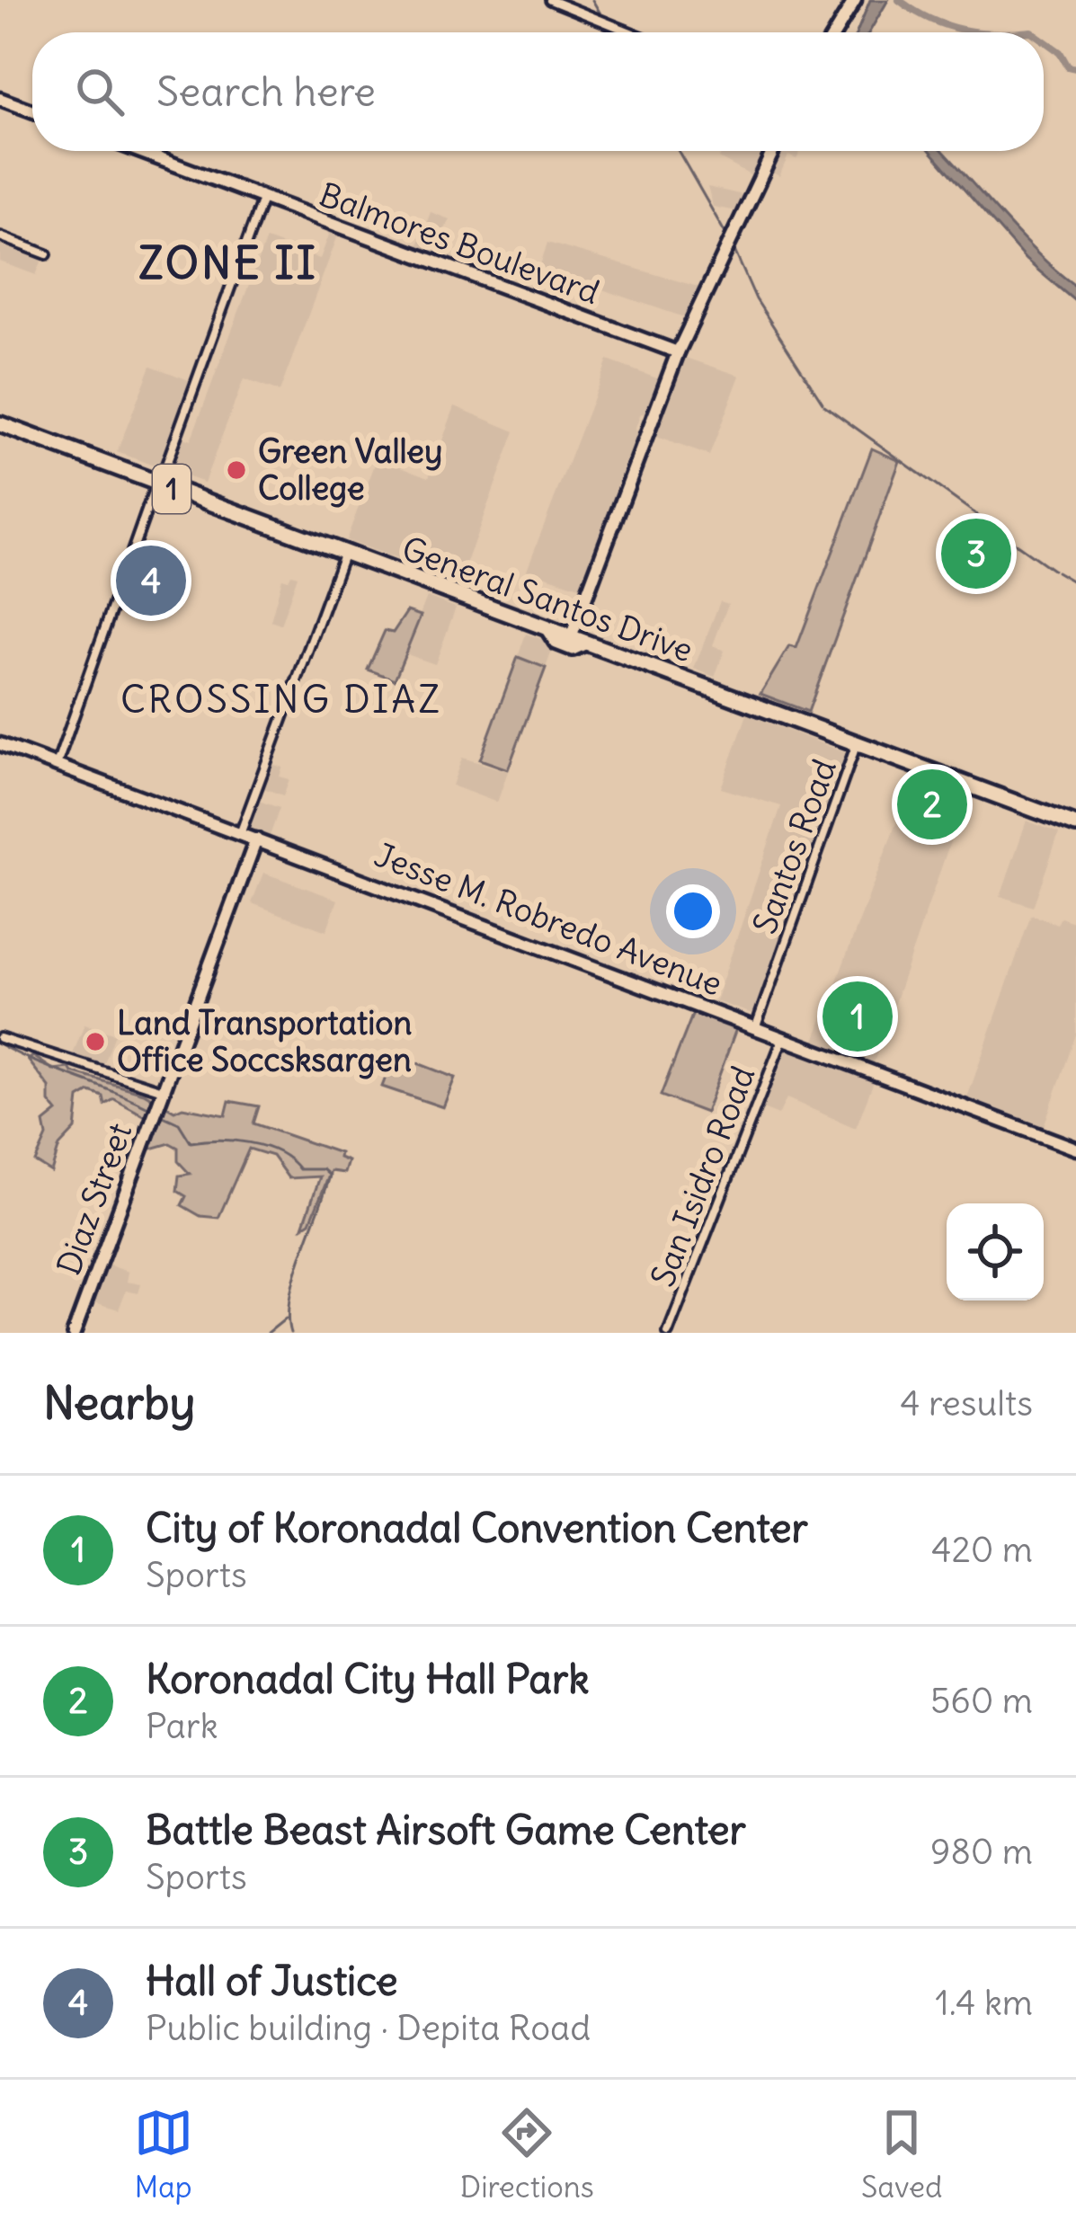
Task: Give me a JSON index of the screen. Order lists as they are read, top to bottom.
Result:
{
  "streets": {
    "highway": ["1", "General Santos Drive"],
    "main road": ["Balmores Boulevard", "Jesse M. Robredo Avenue", "Diaz Street"],
    "street": ["Santos Road", "San Isidro Road"]
  },
  "crossings": [
    ["General Santos Drive", "Santos Road"],
    ["Santos Road", "Jesse M. Robredo Avenue"],
    ["Jesse M. Robredo Avenue", "San Isidro Road"],
    ["Jesse M. Robredo Avenue", "Diaz Street"]
  ],
  "districts": ["ZONE II", "CROSSING DIAZ"],
  "places": ["Green Valley College", "Land Transportation Office Soccsksargen"],
  "page": {
    "search": "Search here",
    "pins": [
      "3",
      "4",
      "2",
      "1"
    ],
    "heading": ["Nearby", "4 results"],
    "list": [
      {
        "mark": "1",
        "name": "City of Koronadal Convention Center",
        "note": "Sports",
        "value": "420 m"
      },
      {
        "mark": "2",
        "name": "Koronadal City Hall Park",
        "note": "Park",
        "value": "560 m"
      },
      {
        "mark": "3",
        "name": "Battle Beast Airsoft Game Center",
        "note": "Sports",
        "value": "980 m"
      },
      {
        "mark": "4",
        "name": "Hall of Justice",
        "note": "Public building · Depita Road",
        "value": "1.4 km"
      }
    ],
    "nav": ["Map", "Directions", "Saved"]
  }
}
